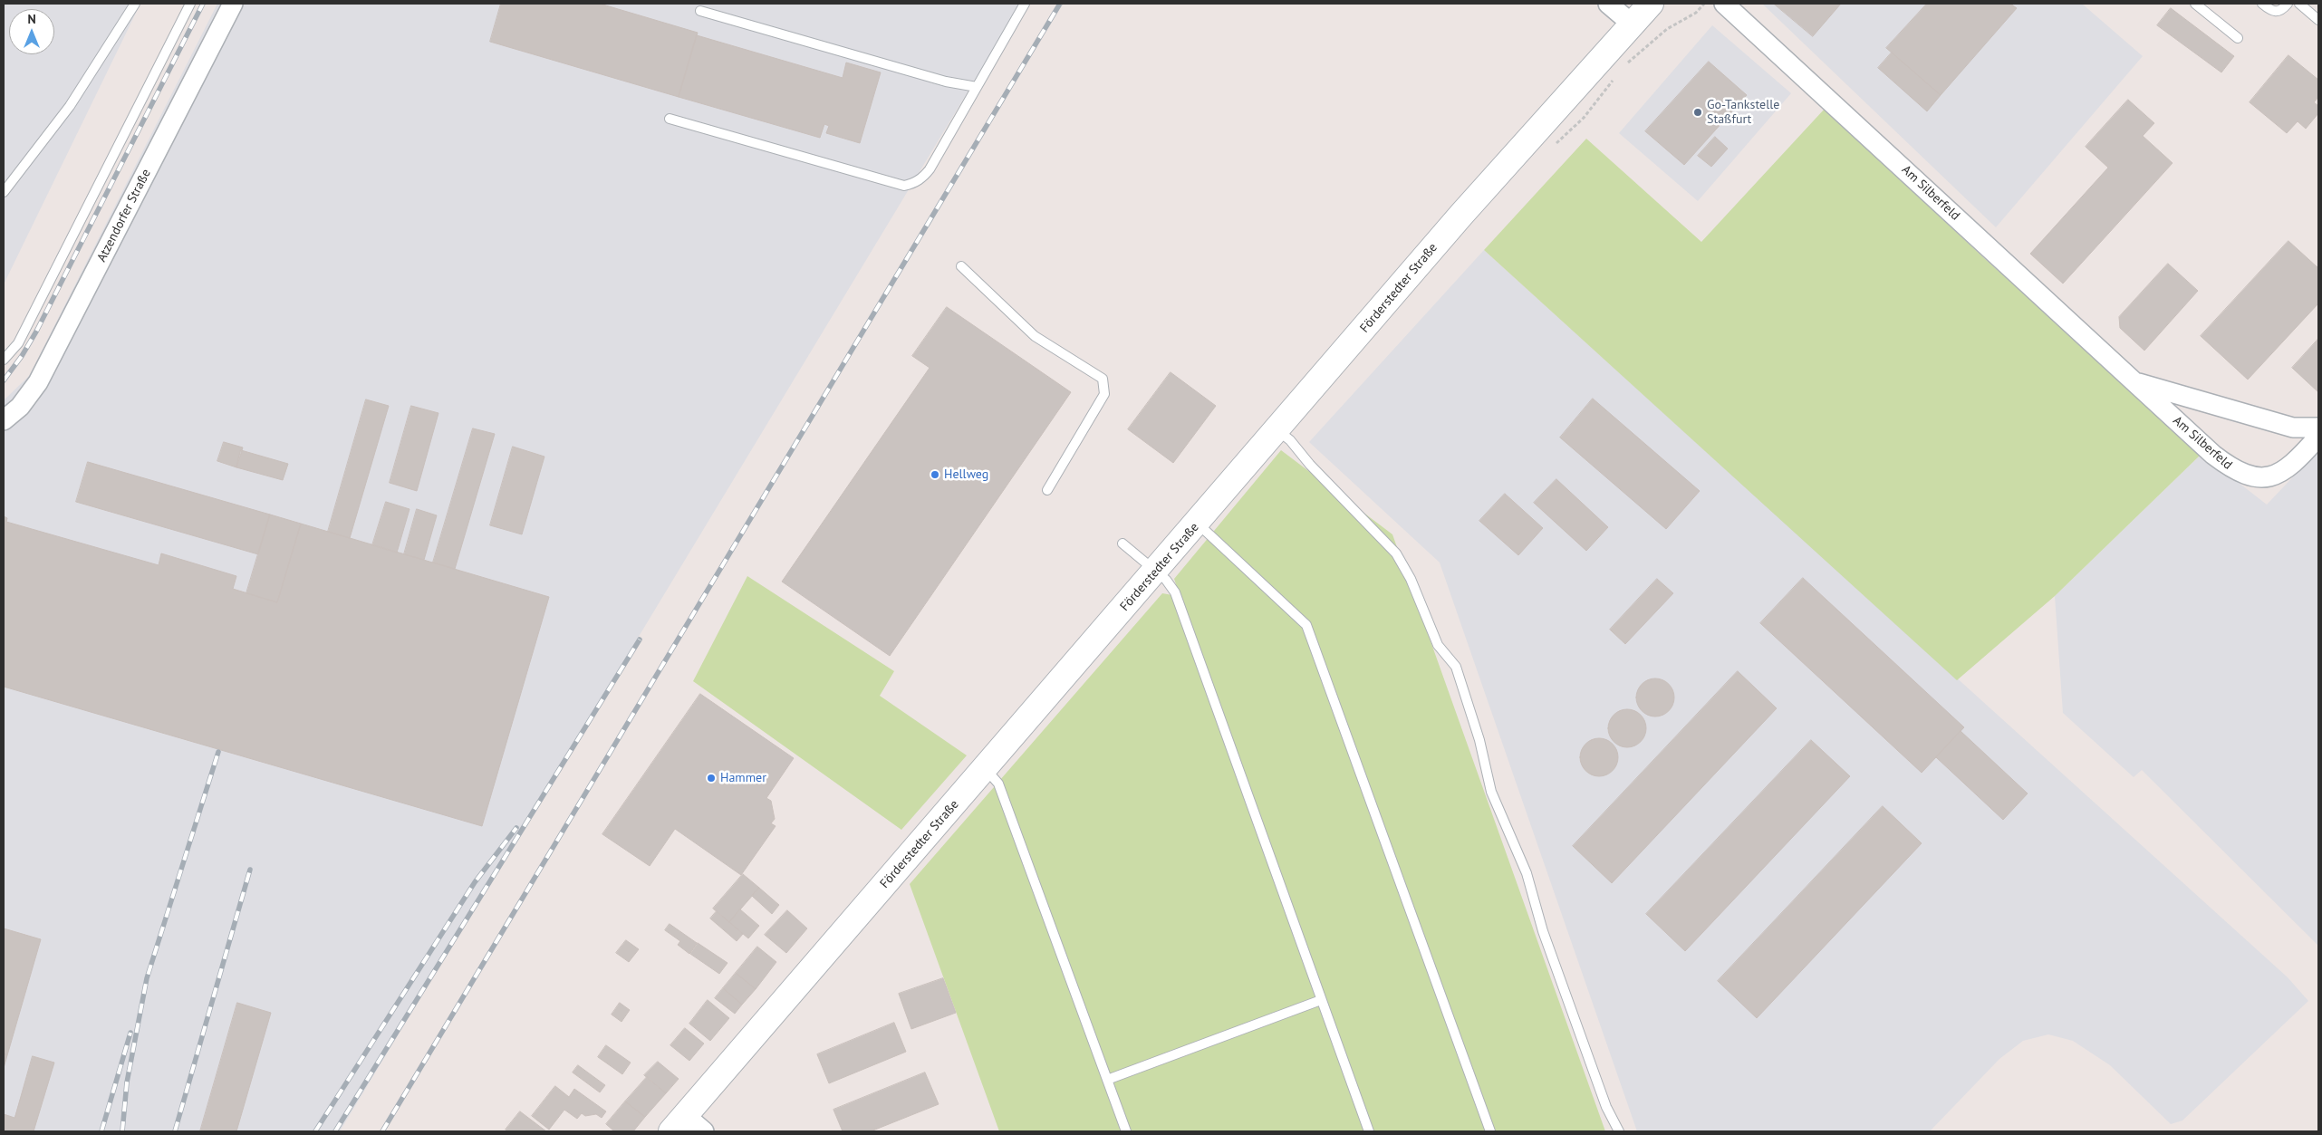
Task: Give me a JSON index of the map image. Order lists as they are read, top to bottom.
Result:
{
  "streets": {
    "main road": ["Förderstedter Straße"],
    "street": ["Am Silberfeld", "Atzendorfer Straße"]
  },
  "places": ["Go-Tankstelle Staßfurt", "Hellweg", "Hammer"],
  "north": "top"
}
